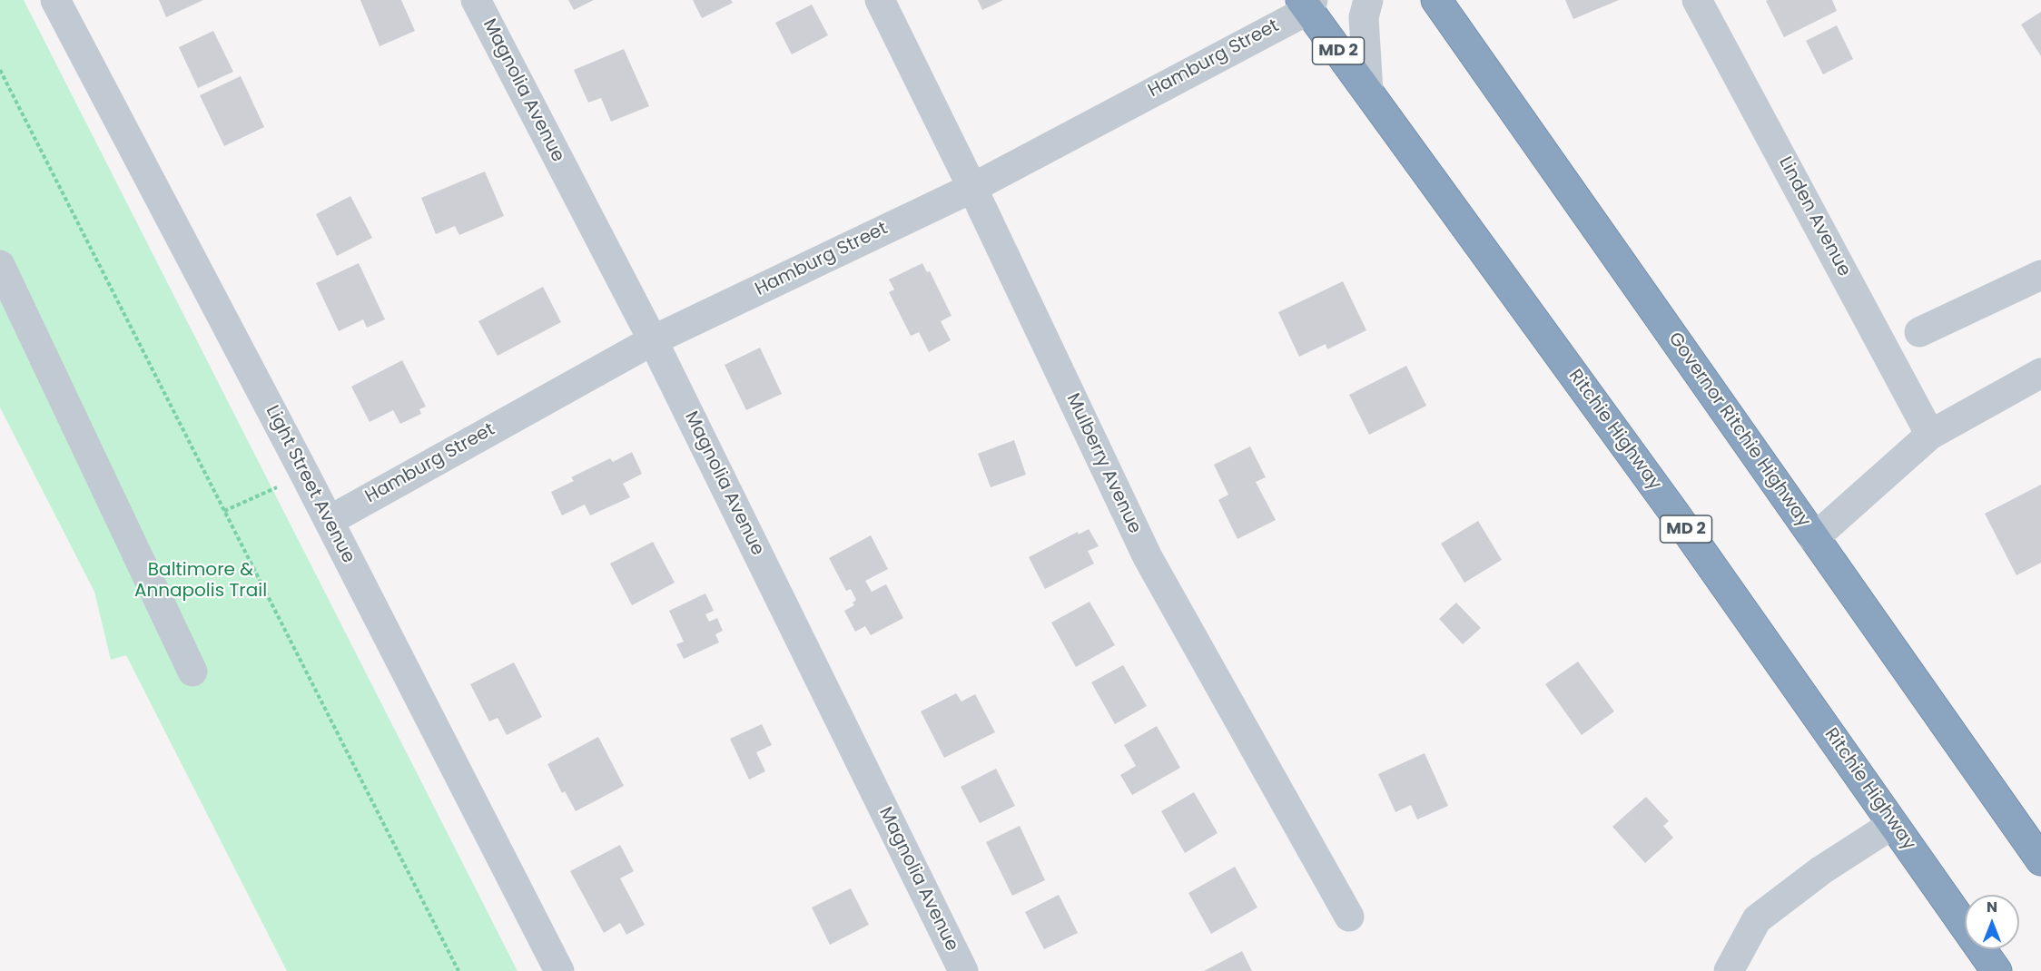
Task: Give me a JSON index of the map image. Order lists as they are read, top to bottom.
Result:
{
  "streets": {
    "highway": ["MD 2", "Ritchie Highway", "Governor Ritchie Highway"],
    "street": [
      "Hamburg Street",
      "Magnolia Avenue",
      "Linden Avenue",
      "Mulberry Avenue",
      "Light Street Avenue"
    ]
  },
  "crossings": [
    ["Hamburg Street", "Magnolia Avenue"],
    ["Hamburg Street", "Ritchie Highway"],
    ["Hamburg Street", "Mulberry Avenue"],
    ["Hamburg Street", "Light Street Avenue"]
  ],
  "parks": ["Baltimore & Annapolis Trail"],
  "north": "top"
}
